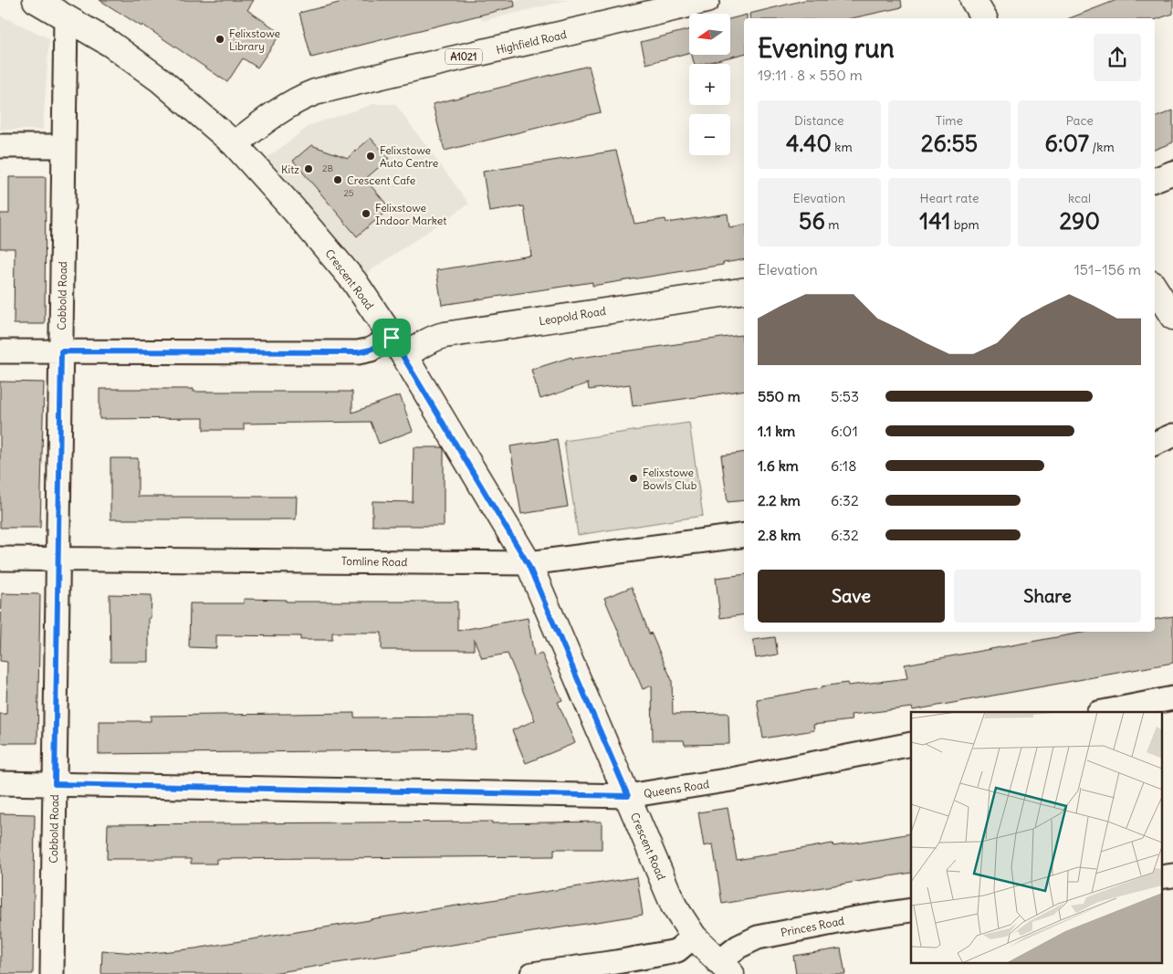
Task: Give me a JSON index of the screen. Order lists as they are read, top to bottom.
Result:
{
  "streets": {
    "main road": [
      "Highfield Road",
      "A1021",
      "Crescent Road",
      "Leopold Road"
    ],
    "street": [
      "Cobbold Road",
      "Tomline Road",
      "Queens Road",
      "Princes Road"
    ]
  },
  "crossings": [
    ["Highfield Road", "Crescent Road"],
    ["Crescent Road", "Cobbold Road"],
    ["Crescent Road", "Leopold Road"],
    ["Crescent Road", "Tomline Road"],
    ["Crescent Road", "Queens Road"],
    ["Crescent Road", "Princes Road"],
    ["Cobbold Road", "Leopold Road"],
    ["Cobbold Road", "Tomline Road"],
    ["Cobbold Road", "Queens Road"]
  ],
  "places": [
    "Felixstowe Library",
    "Felixstowe Auto Centre",
    "Kitz",
    "Crescent Cafe",
    "Felixstowe Indoor Market",
    "Felixstowe Bowls Club"
  ],
  "house_numbers": ["2B", "25"],
  "north": "left",
  "page": {
    "map_buttons": ["+", "−"],
    "heading": ["Evening run", "19:11 · 8 × 550 m"],
    "stats": [
      ["Distance", "4.40 km"],
      ["Time", "26:55"],
      ["Pace", "6:07 /km"],
      ["Elevation", "56 m"],
      ["Heart rate", "141 bpm"],
      ["kcal", "290"]
    ],
    "chart": ["Elevation", "151–156 m"],
    "list": [
      {
        "name": "550 m",
        "note": "5:53"
      },
      {
        "name": "1.1 km",
        "note": "6:01"
      },
      {
        "name": "1.6 km",
        "note": "6:18"
      },
      {
        "name": "2.2 km",
        "note": "6:32"
      },
      {
        "name": "2.8 km",
        "note": "6:32"
      }
    ],
    "buttons": ["Save", "Share"]
  }
}
